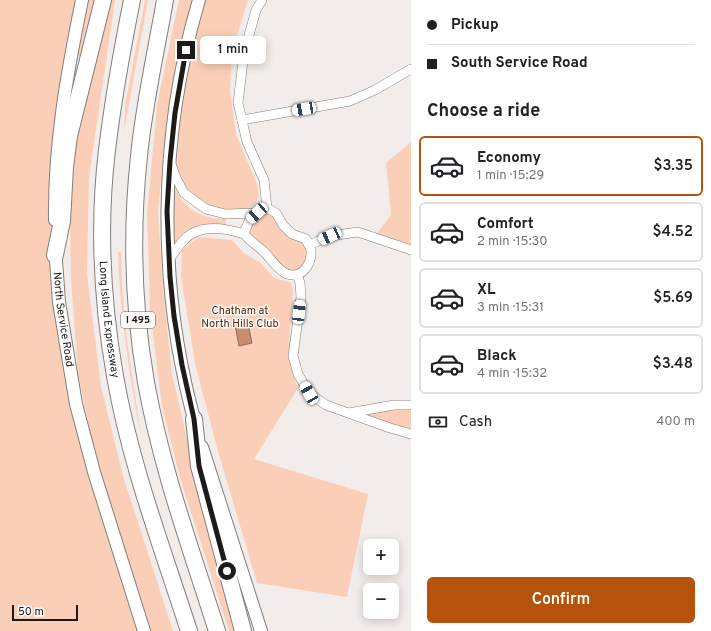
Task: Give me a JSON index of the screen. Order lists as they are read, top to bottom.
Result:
{
  "streets": {
    "highway": ["Long Island Expressway", "I 495"],
    "main road": ["North Service Road"]
  },
  "parks": ["Chatham at North Hills Club"],
  "scale_bar": "50 m",
  "page": {
    "banner": ["Pickup", "South Service Road"],
    "bubble": "1 min",
    "heading": "Choose a ride",
    "list": [
      {
        "name": "Economy",
        "note": "1 min · 15:29",
        "value": "$3.35"
      },
      {
        "name": "Comfort",
        "note": "2 min · 15:30",
        "value": "$4.52"
      },
      {
        "name": "XL",
        "note": "3 min · 15:31",
        "value": "$5.69"
      },
      {
        "name": "Black",
        "note": "4 min · 15:32",
        "value": "$3.48"
      }
    ],
    "pay": ["Cash", "400 m"],
    "map_buttons": ["+", "−"],
    "buttons": "Confirm",
    "scale": "50 m"
  }
}
